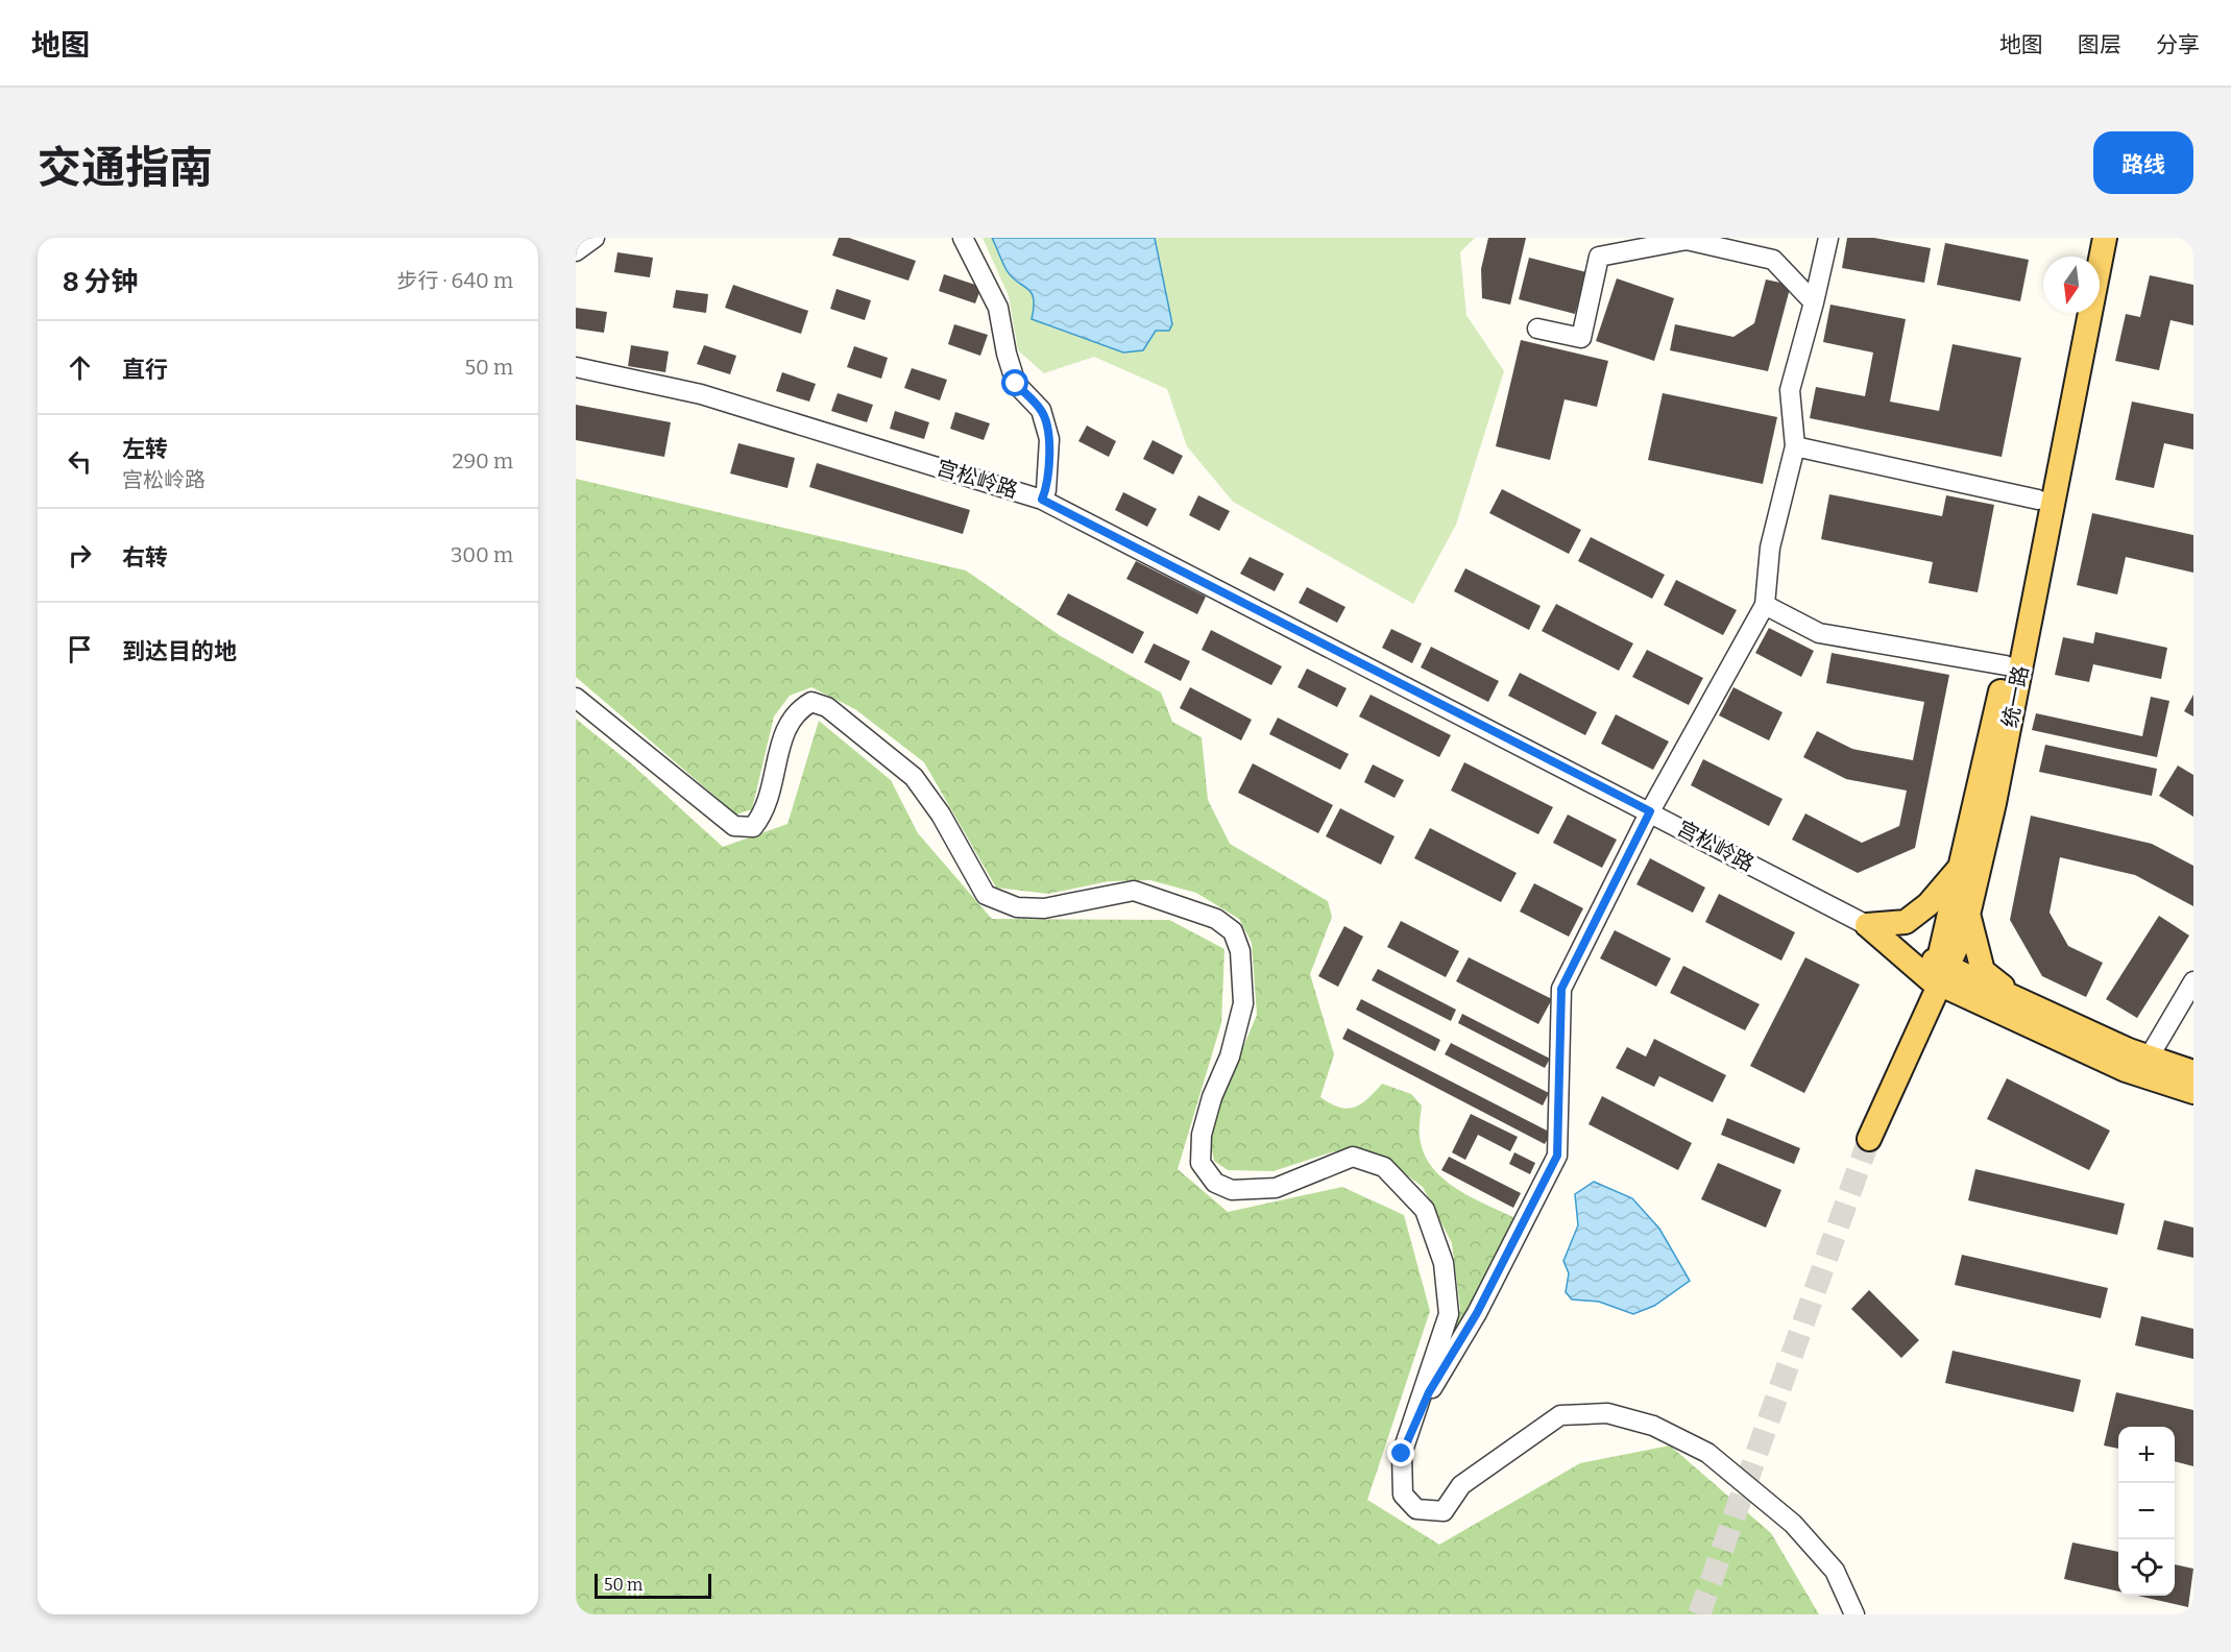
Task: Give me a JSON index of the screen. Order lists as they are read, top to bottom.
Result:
{
  "streets": {
    "main road": ["宫松岭路", "统一路"]
  },
  "crossings": [
    ["宫松岭路", "统一路"]
  ],
  "scale_bar": "50 m",
  "north": "bottom",
  "page": {
    "header": "地图",
    "nav": ["地图", "图层", "分享"],
    "title": "交通指南",
    "buttons": "路线",
    "heading": ["8 分钟", "步行 · 640 m"],
    "list": [
      ["直行", "50 m"],
      ["左转", "宫松岭路", "290 m"],
      ["右转", "300 m"],
      "到达目的地"
    ],
    "map_buttons": ["+", "−"],
    "scale": "50 m"
  }
}
